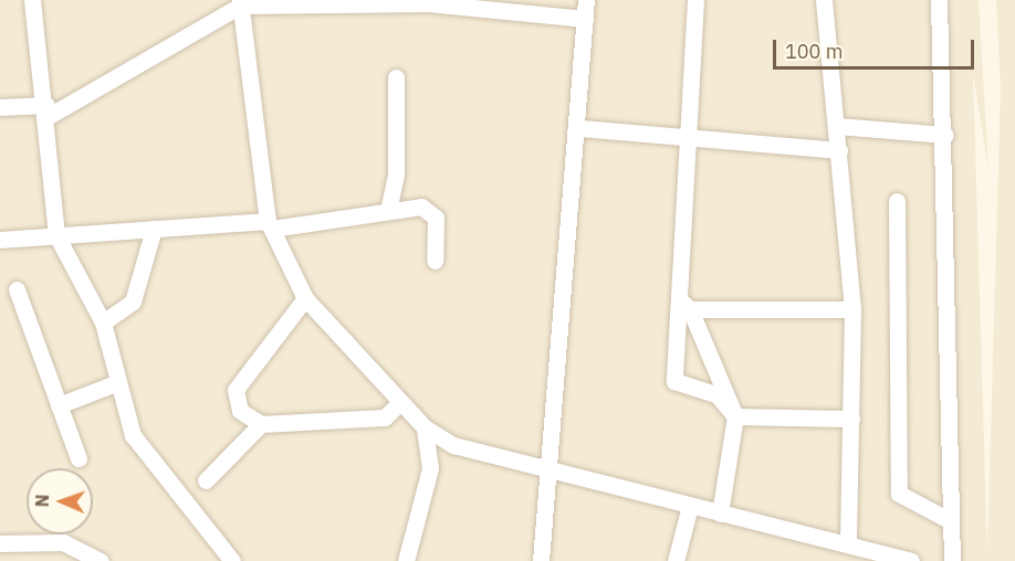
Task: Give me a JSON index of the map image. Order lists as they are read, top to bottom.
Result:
{
  "scale_bar": "100 m",
  "north": "left"
}
